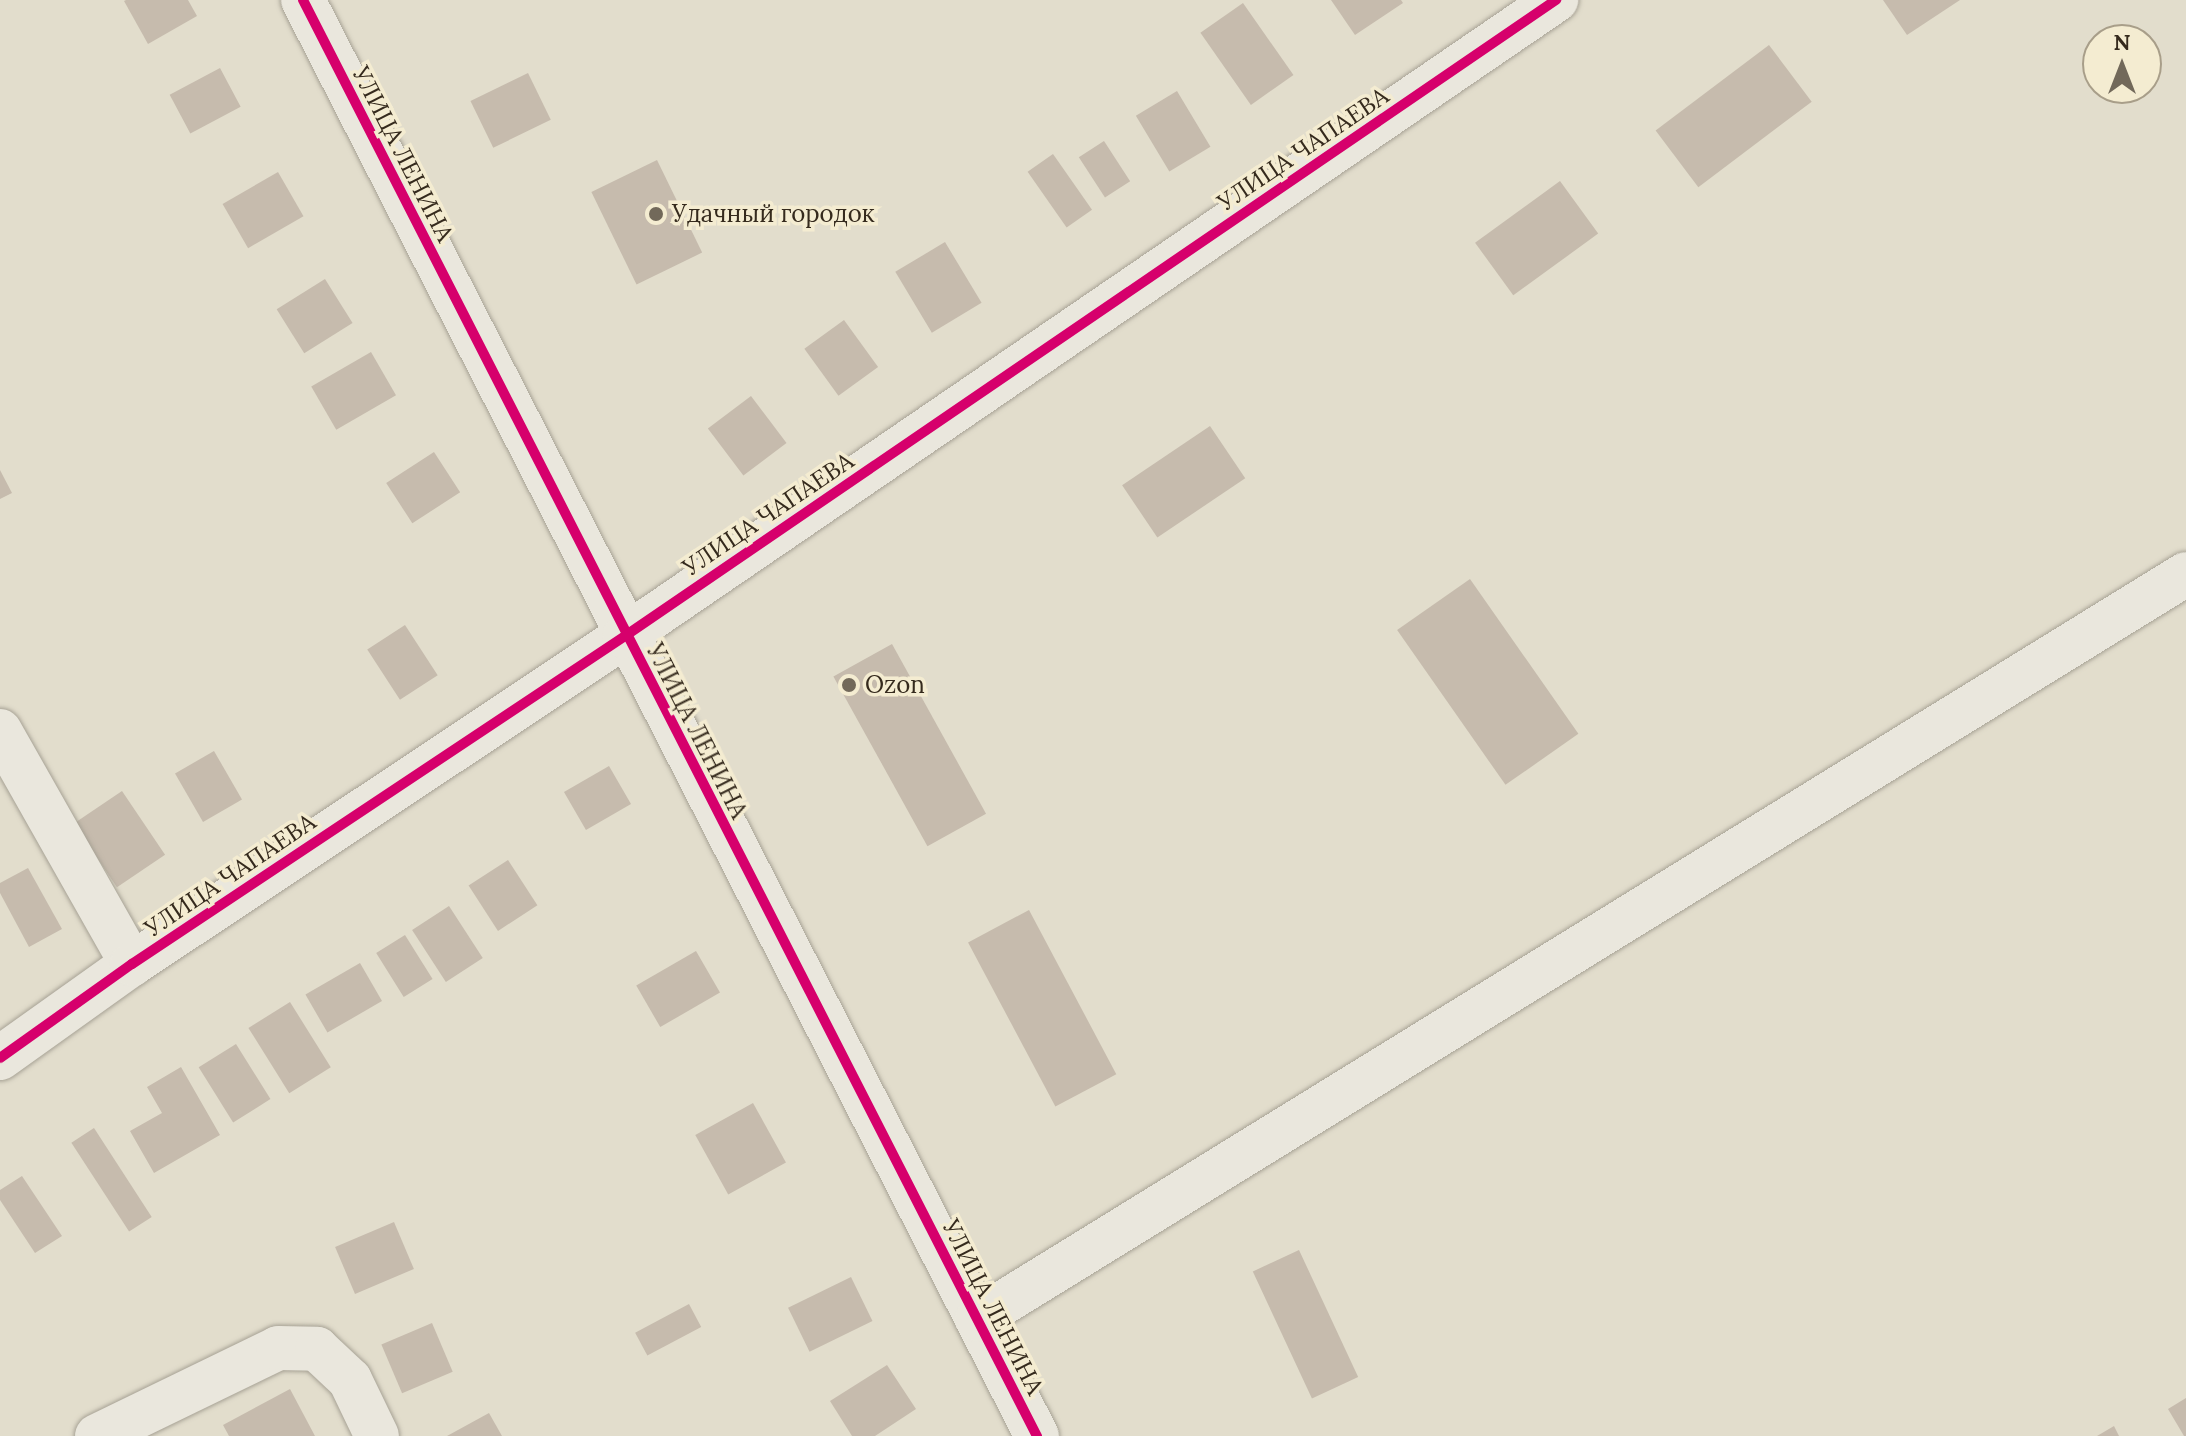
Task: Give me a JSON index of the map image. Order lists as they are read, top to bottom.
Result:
{
  "streets": {
    "street": ["УЛИЦА ЧАПАЕВА", "УЛИЦА ЛЕНИНА"]
  },
  "crossings": [
    ["УЛИЦА ЧАПАЕВА", "УЛИЦА ЛЕНИНА"]
  ],
  "places": ["Удачный городок", "Ozon"],
  "north": "top"
}
